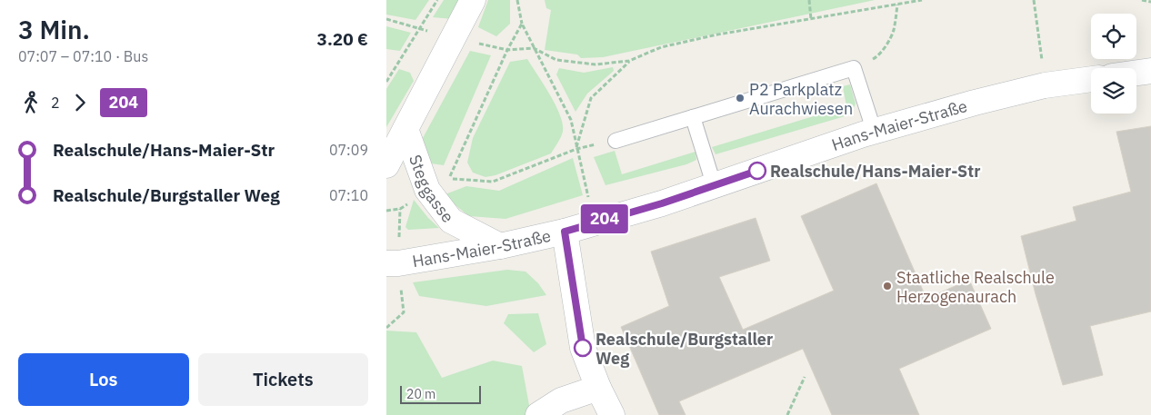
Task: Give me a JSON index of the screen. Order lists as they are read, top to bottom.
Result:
{
  "streets": {
    "street": ["Hans-Maier-Straße", "Steggasse"]
  },
  "crossings": [
    ["Hans-Maier-Straße", "Steggasse"]
  ],
  "places": [
    "P2 Parkplatz Aurachwiesen",
    "Realschule/Hans-Maier-Str",
    "Staatliche Realschule Herzogenaurach",
    "Realschule/Burgstaller Weg"
  ],
  "lines": ["bus line 204"],
  "scale_bar": "20 m",
  "page": {
    "heading": ["3 Min.", "07:07 – 07:10 · Bus", "3.20 €"],
    "on_map": "204",
    "legs": ["2", "204"],
    "list": [
      {
        "name": "Realschule/Hans-Maier-Str",
        "value": "07:09"
      },
      {
        "name": "Realschule/Burgstaller Weg",
        "value": "07:10"
      }
    ],
    "buttons": ["Los", "Tickets"],
    "scale": "20 m"
  }
}
